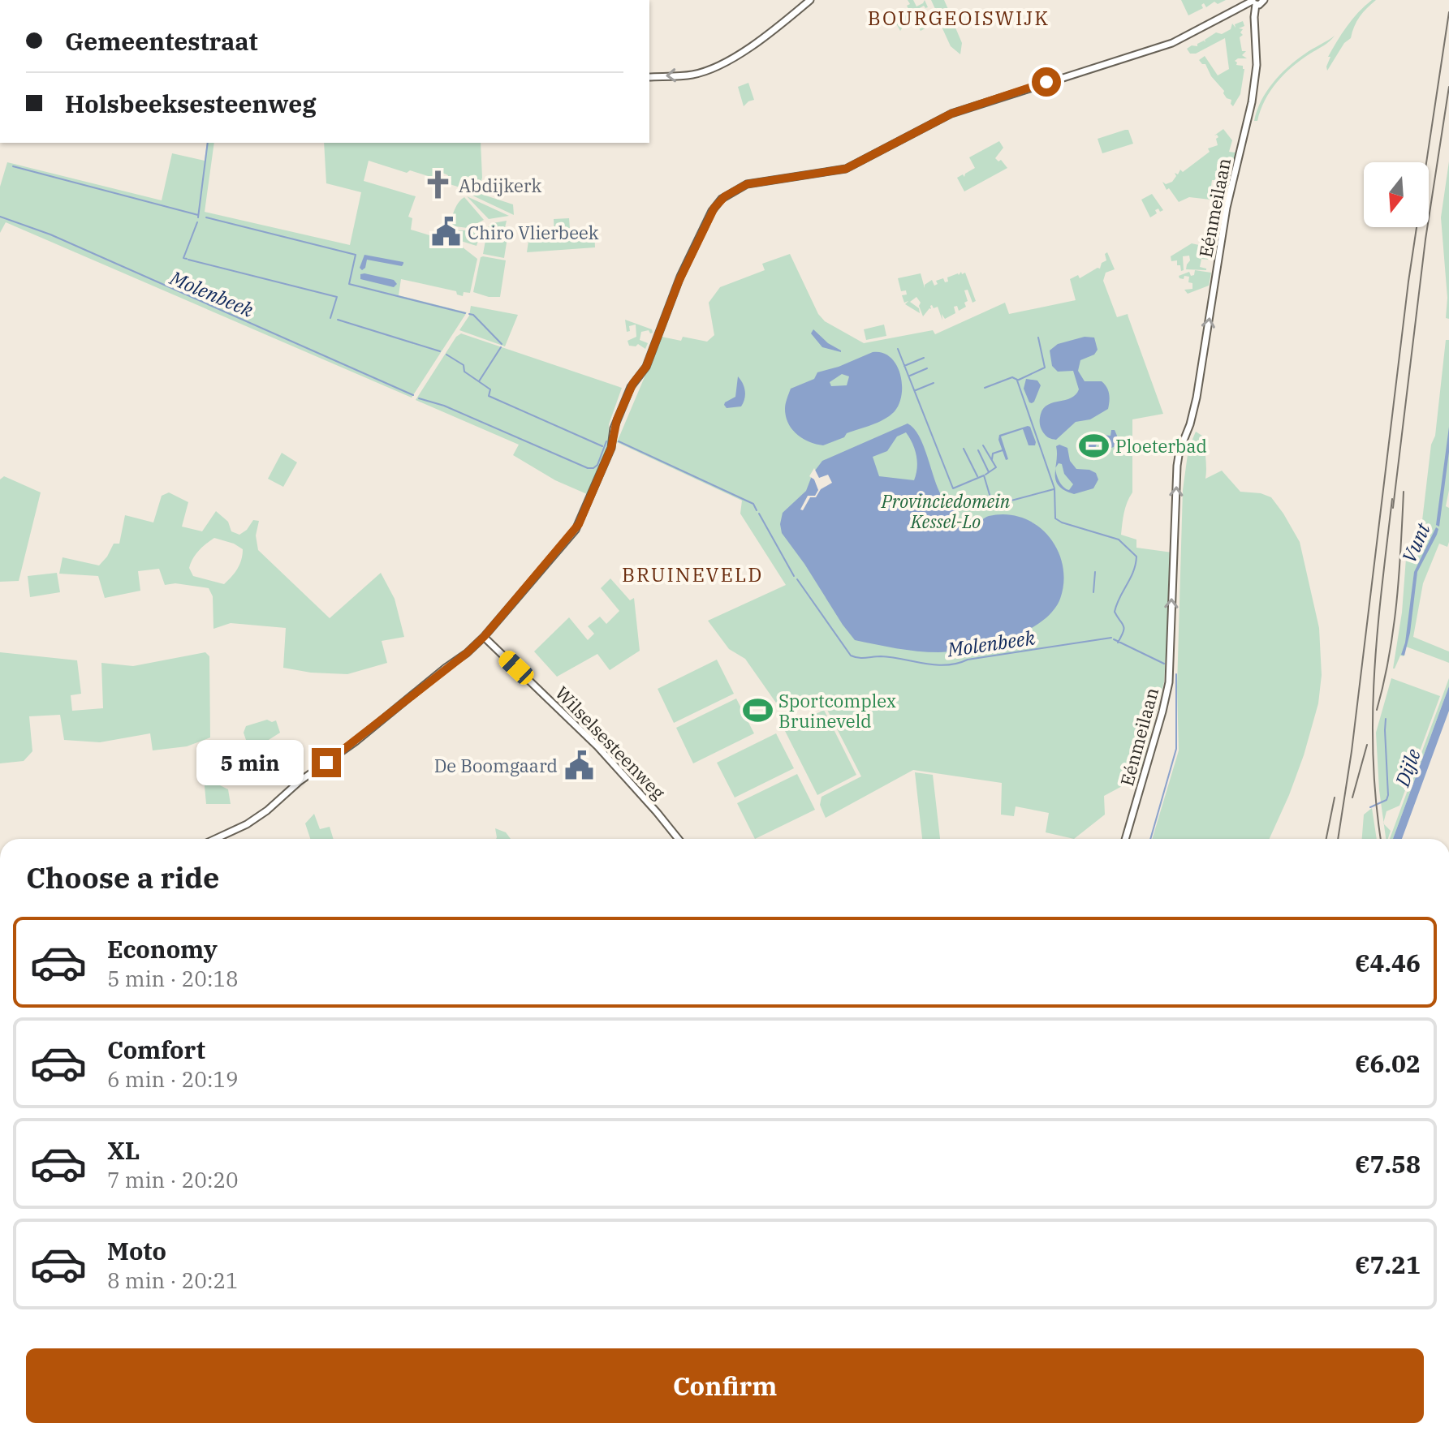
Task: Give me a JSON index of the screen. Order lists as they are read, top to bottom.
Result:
{
  "streets": {
    "street": ["Eénmeilaan", "Wilselsesteenweg"]
  },
  "one_way": ["Eénmeilaan"],
  "districts": ["BOURGEOISWIJK", "BRUINEVELD"],
  "water": ["Molenbeek", "Vunt", "Dijle"],
  "parks": ["Provinciedomein Kessel-Lo"],
  "places": {
    "church": ["Abdijkerk"],
    "public building": ["Chiro Vlierbeek", "De Boomgaard"],
    "sports": ["Ploeterbad", "Sportcomplex Bruineveld"]
  },
  "north": "bottom",
  "page": {
    "banner": ["Gemeentestraat", "Holsbeeksesteenweg"],
    "bubble": "5 min",
    "heading": "Choose a ride",
    "list": [
      {
        "name": "Economy",
        "note": "5 min · 20:18",
        "value": "€4.46"
      },
      {
        "name": "Comfort",
        "note": "6 min · 20:19",
        "value": "€6.02"
      },
      {
        "name": "XL",
        "note": "7 min · 20:20",
        "value": "€7.58"
      },
      {
        "name": "Moto",
        "note": "8 min · 20:21",
        "value": "€7.21"
      }
    ],
    "buttons": "Confirm"
  }
}
